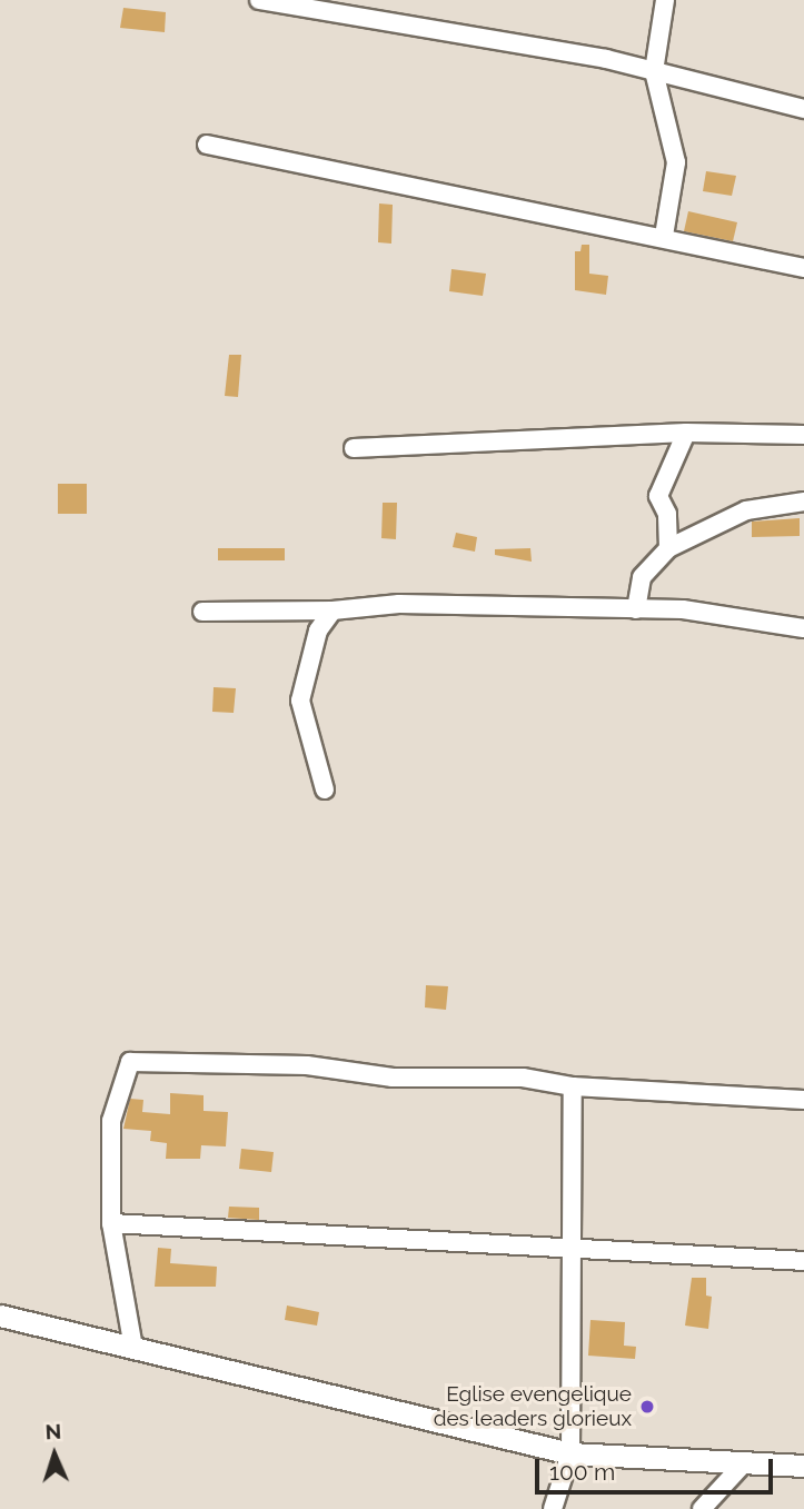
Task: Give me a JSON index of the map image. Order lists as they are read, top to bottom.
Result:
{
  "places": ["Eglise evengelique des leaders glorieux"],
  "scale_bar": "100 m",
  "north": "top"
}
